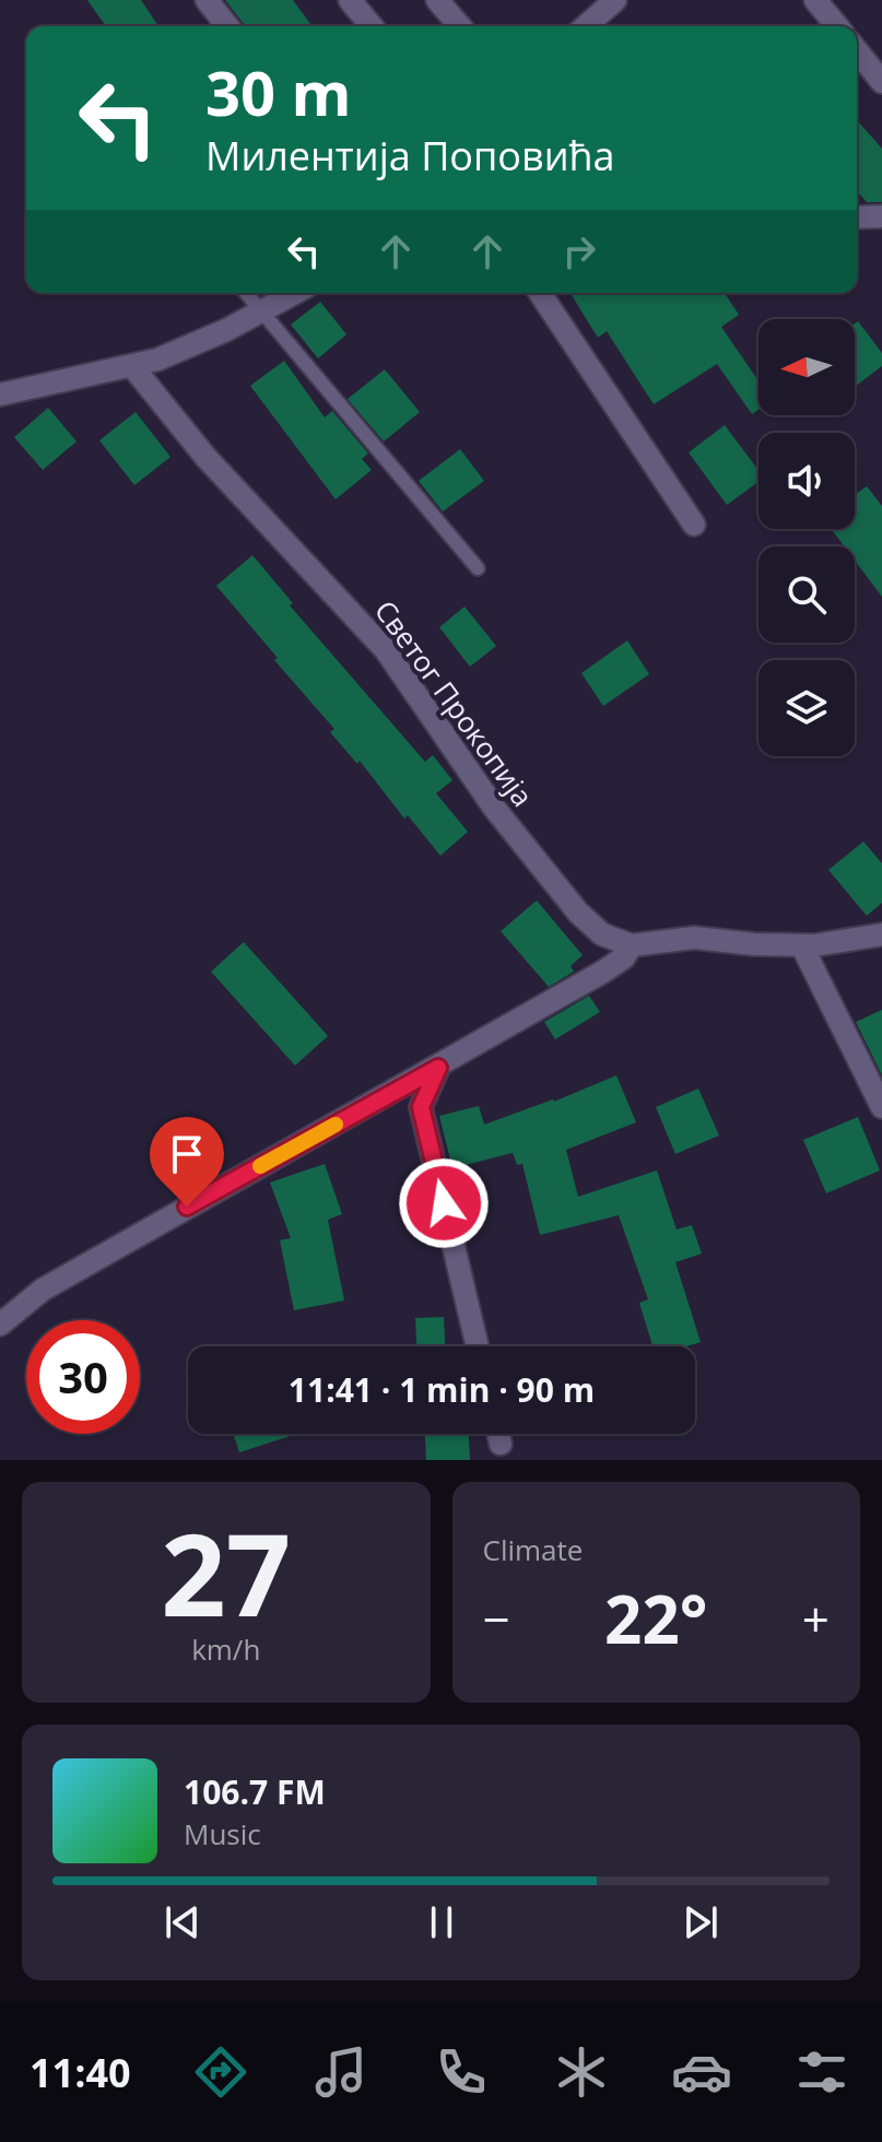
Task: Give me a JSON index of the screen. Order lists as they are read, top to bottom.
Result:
{
  "streets": {
    "street": ["Светог Прокопија"]
  },
  "north": "left",
  "page": {
    "turn": ["30 m", "Милентија Поповића"],
    "limit": "30",
    "trip": "11:41 · 1 min · 90 m",
    "tile": [
      ["27", "km/h"],
      "Climate"
    ],
    "heat": ["−", "22°", "+"],
    "song": ["106.7 FM", "Music"],
    "tabs": "11:40"
  }
}
